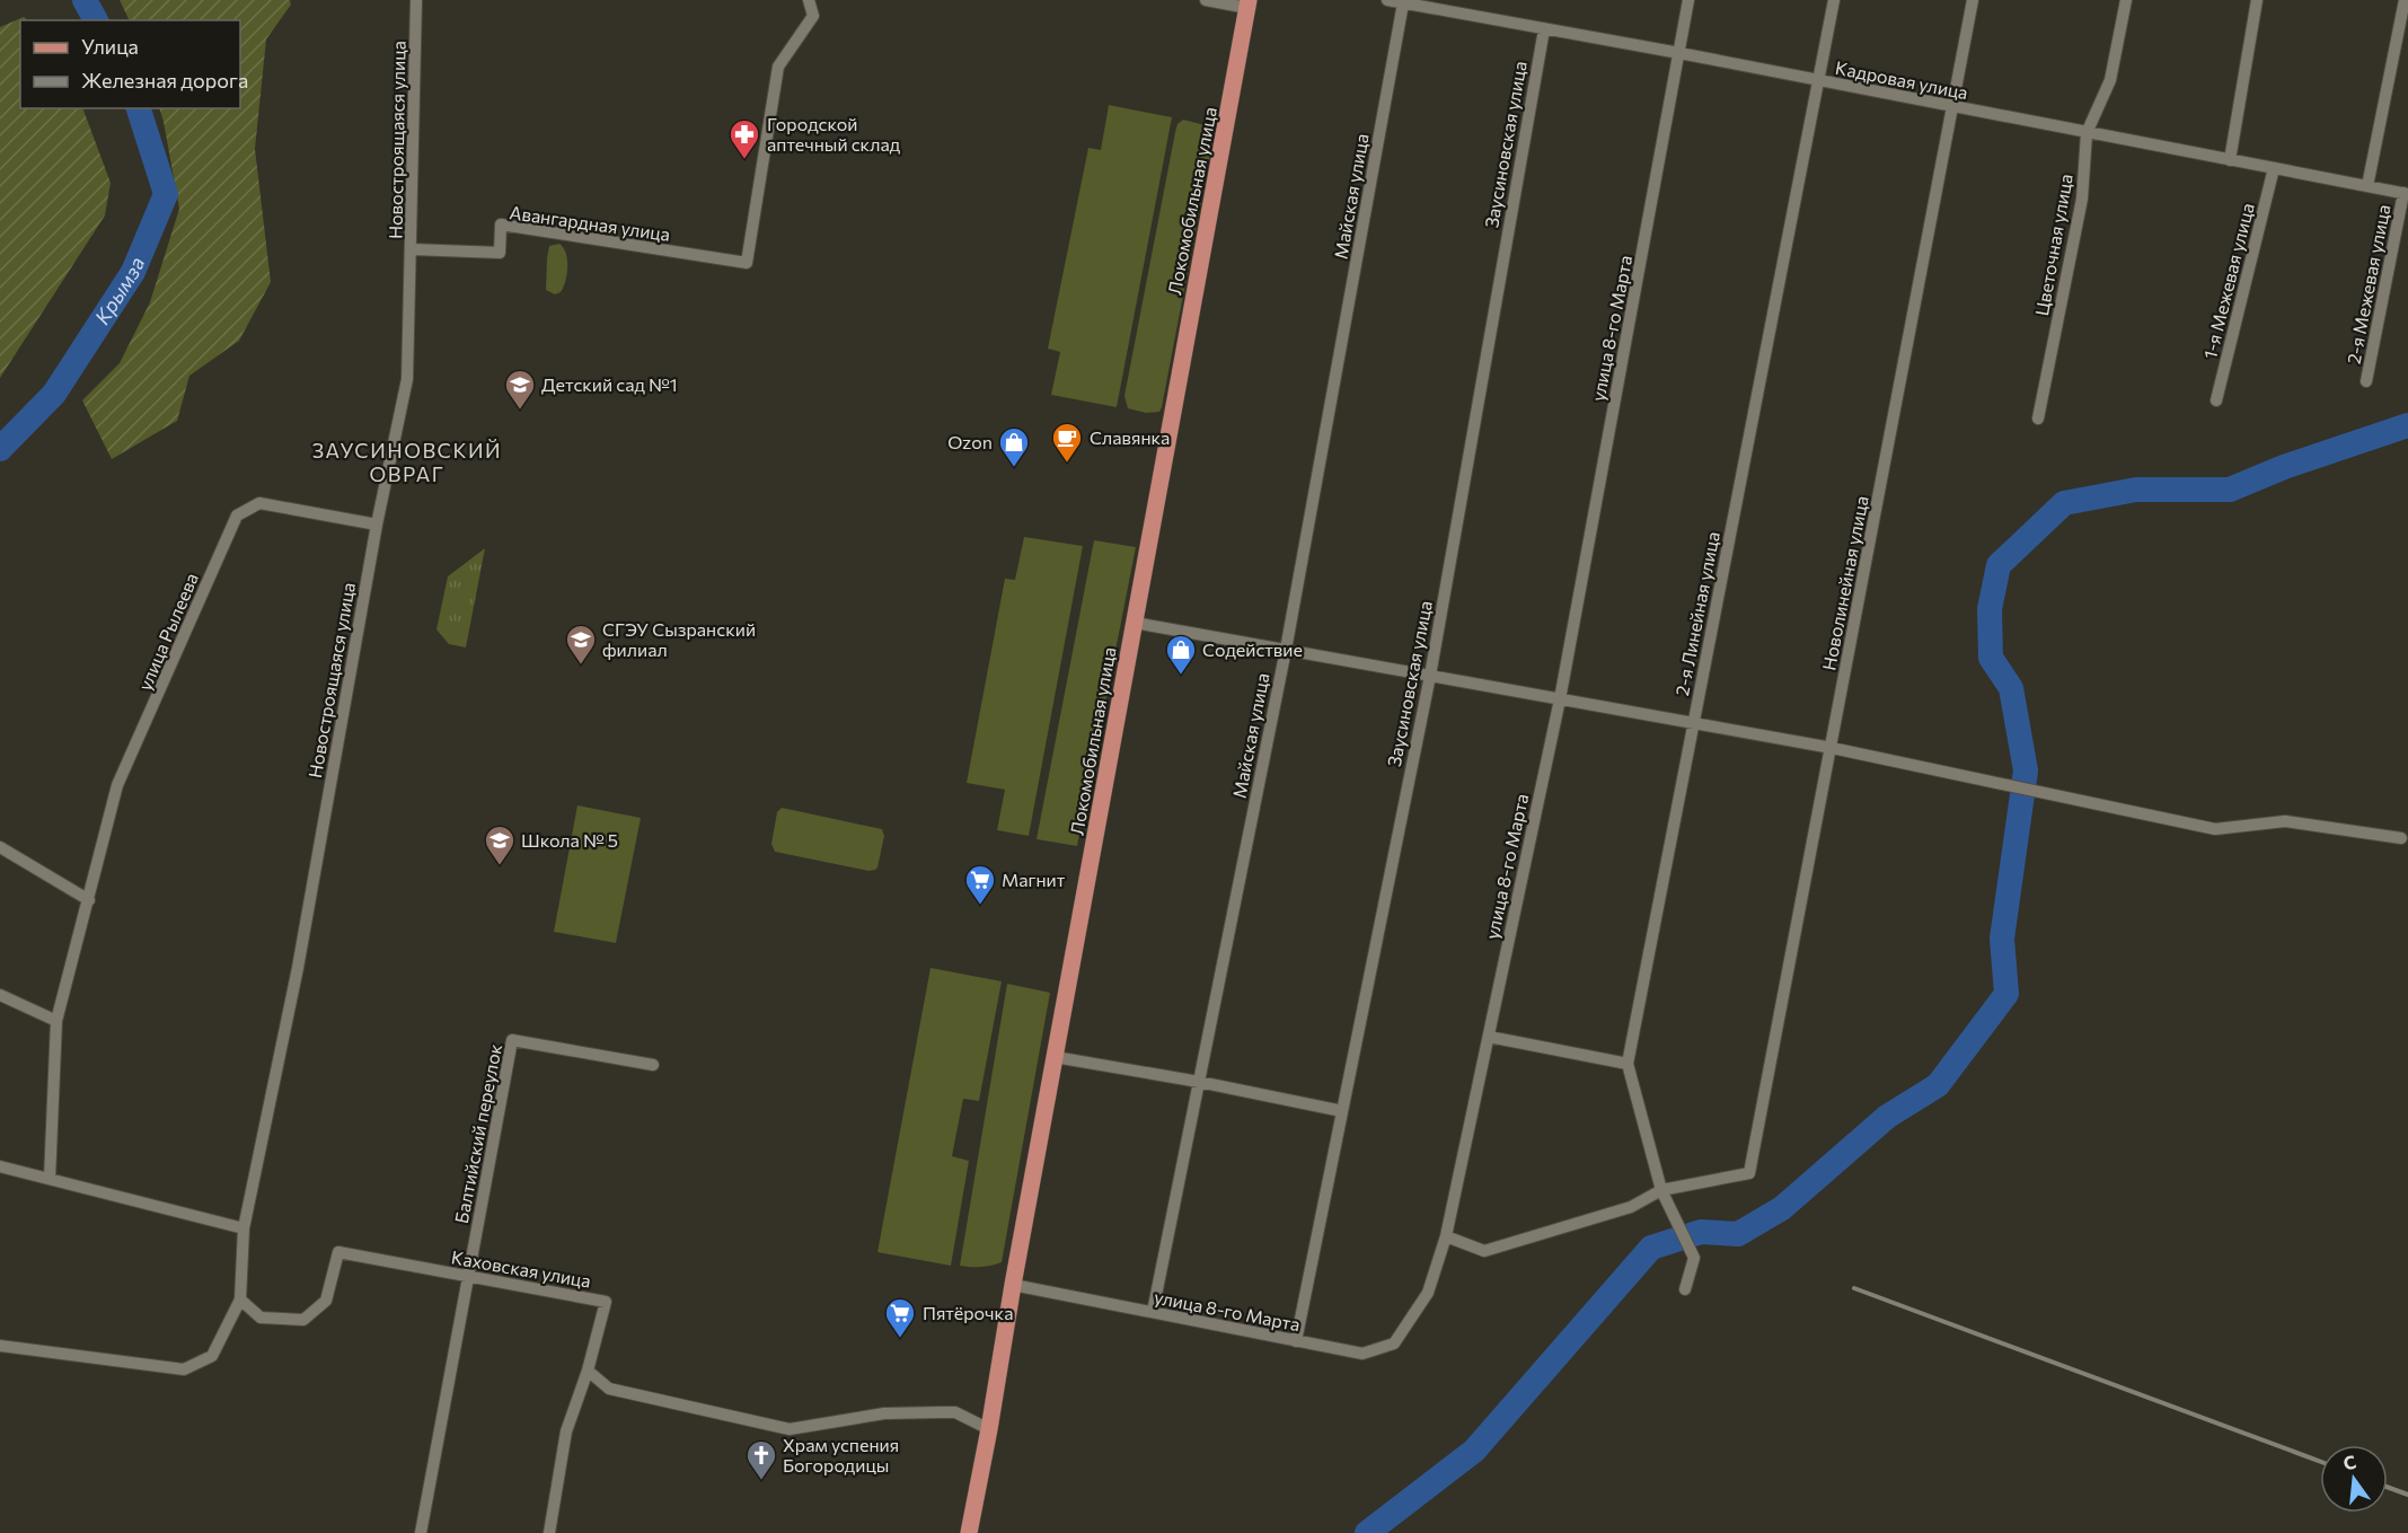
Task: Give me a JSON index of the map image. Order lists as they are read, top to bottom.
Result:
{
  "streets": {
    "main road": ["Локомобильная улица"],
    "street": [
      "Кадровая улица",
      "Новостроящаяся улица",
      "Заусиновская улица",
      "Майская улица",
      "Авангардная улица",
      "Цветочная улица",
      "1-я Межевая улица",
      "2-я Межевая улица",
      "улица 8-го Марта",
      "Новолинейная улица",
      "2-я Линейная улица",
      "улица Рылеева",
      "Балтийский переулок",
      "Каховская улица"
    ]
  },
  "crossings": [
    ["Кадровая улица", "Заусиновская улица"],
    ["Кадровая улица", "Майская улица"],
    ["Кадровая улица", "Цветочная улица"],
    ["Кадровая улица", "1-я Межевая улица"],
    ["Кадровая улица", "2-я Межевая улица"],
    ["Кадровая улица", "улица 8-го Марта"],
    ["Кадровая улица", "Новолинейная улица"],
    ["Кадровая улица", "2-я Линейная улица"],
    ["Новостроящаяся улица", "Авангардная улица"],
    ["Новостроящаяся улица", "улица Рылеева"],
    ["Новостроящаяся улица", "Каховская улица"],
    ["Заусиновская улица", "улица 8-го Марта"],
    ["Майская улица", "улица 8-го Марта"],
    ["Локомобильная улица", "улица 8-го Марта"],
    ["Новолинейная улица", "2-я Линейная улица"],
    ["Балтийский переулок", "Каховская улица"]
  ],
  "districts": ["ЗАУСИНОВСКИЙ ОВРАГ"],
  "water": ["Крымза"],
  "places": {
    "pharmacy": ["Городской аптечный склад"],
    "school or university": ["Детский сад №1", "СГЭУ Сызранский филиал", "Школа № 5"],
    "cafe": ["Славянка"],
    "shop": ["Ozon", "Содействие"],
    "supermarket": ["Магнит", "Пятёрочка"],
    "church": ["Храм успения Богородицы"]
  },
  "legend": ["Улица", "Железная дорога"],
  "north": "top"
}
